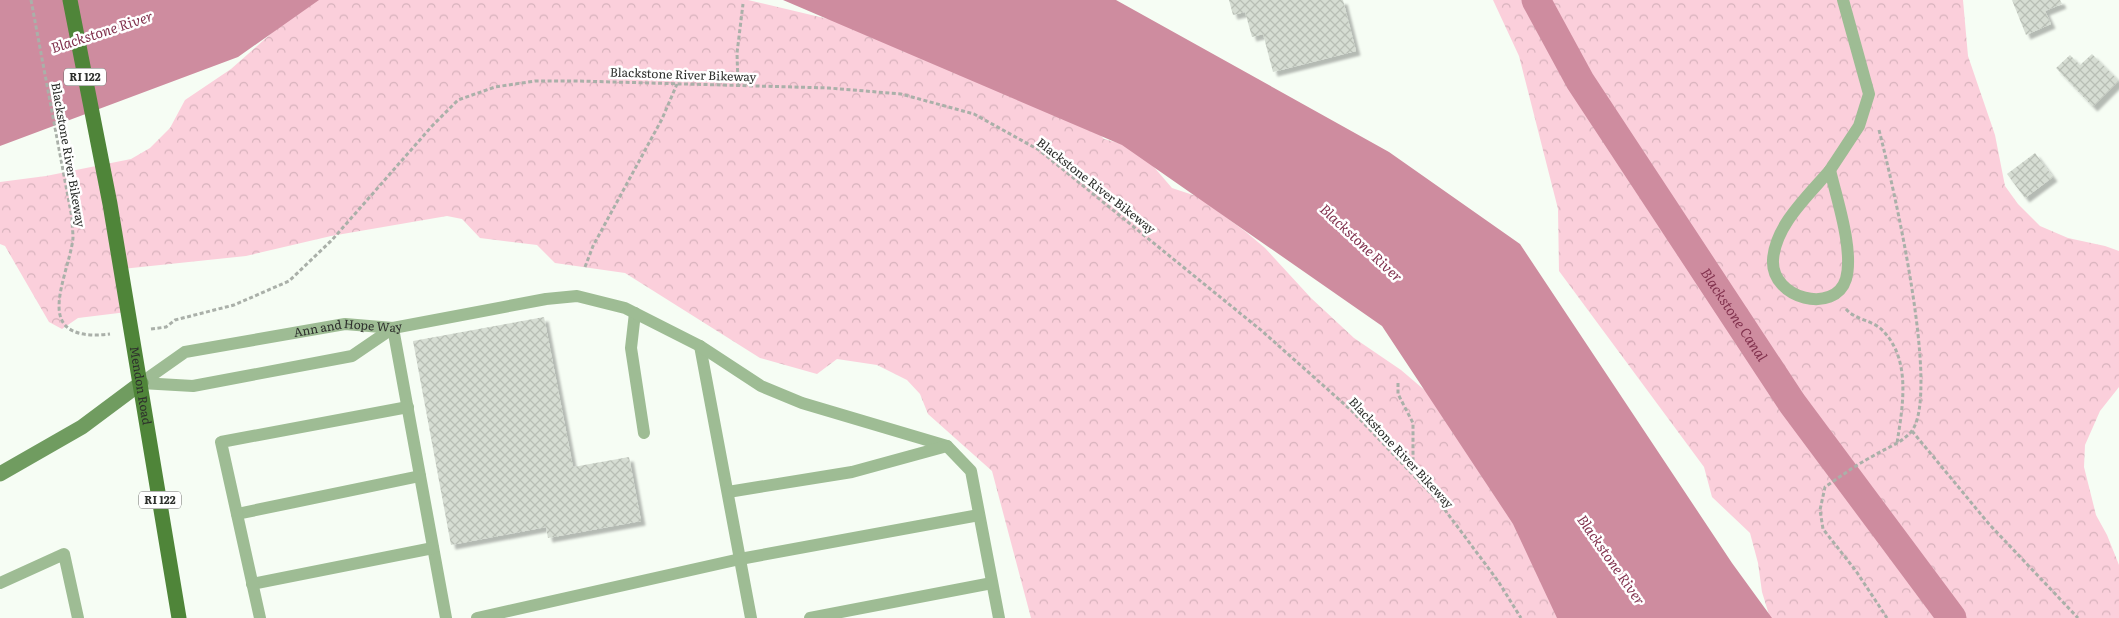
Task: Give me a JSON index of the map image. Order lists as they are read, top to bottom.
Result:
{
  "streets": {
    "main road": ["RI 122", "Ann and Hope Way", "Mendon Road"],
    "path": ["Blackstone River Bikeway"]
  },
  "crossings": [
    ["Blackstone River Bikeway", "Mendon Road"],
    ["Ann and Hope Way", "Mendon Road"]
  ],
  "water": ["Blackstone River", "Blackstone Canal"]
}
